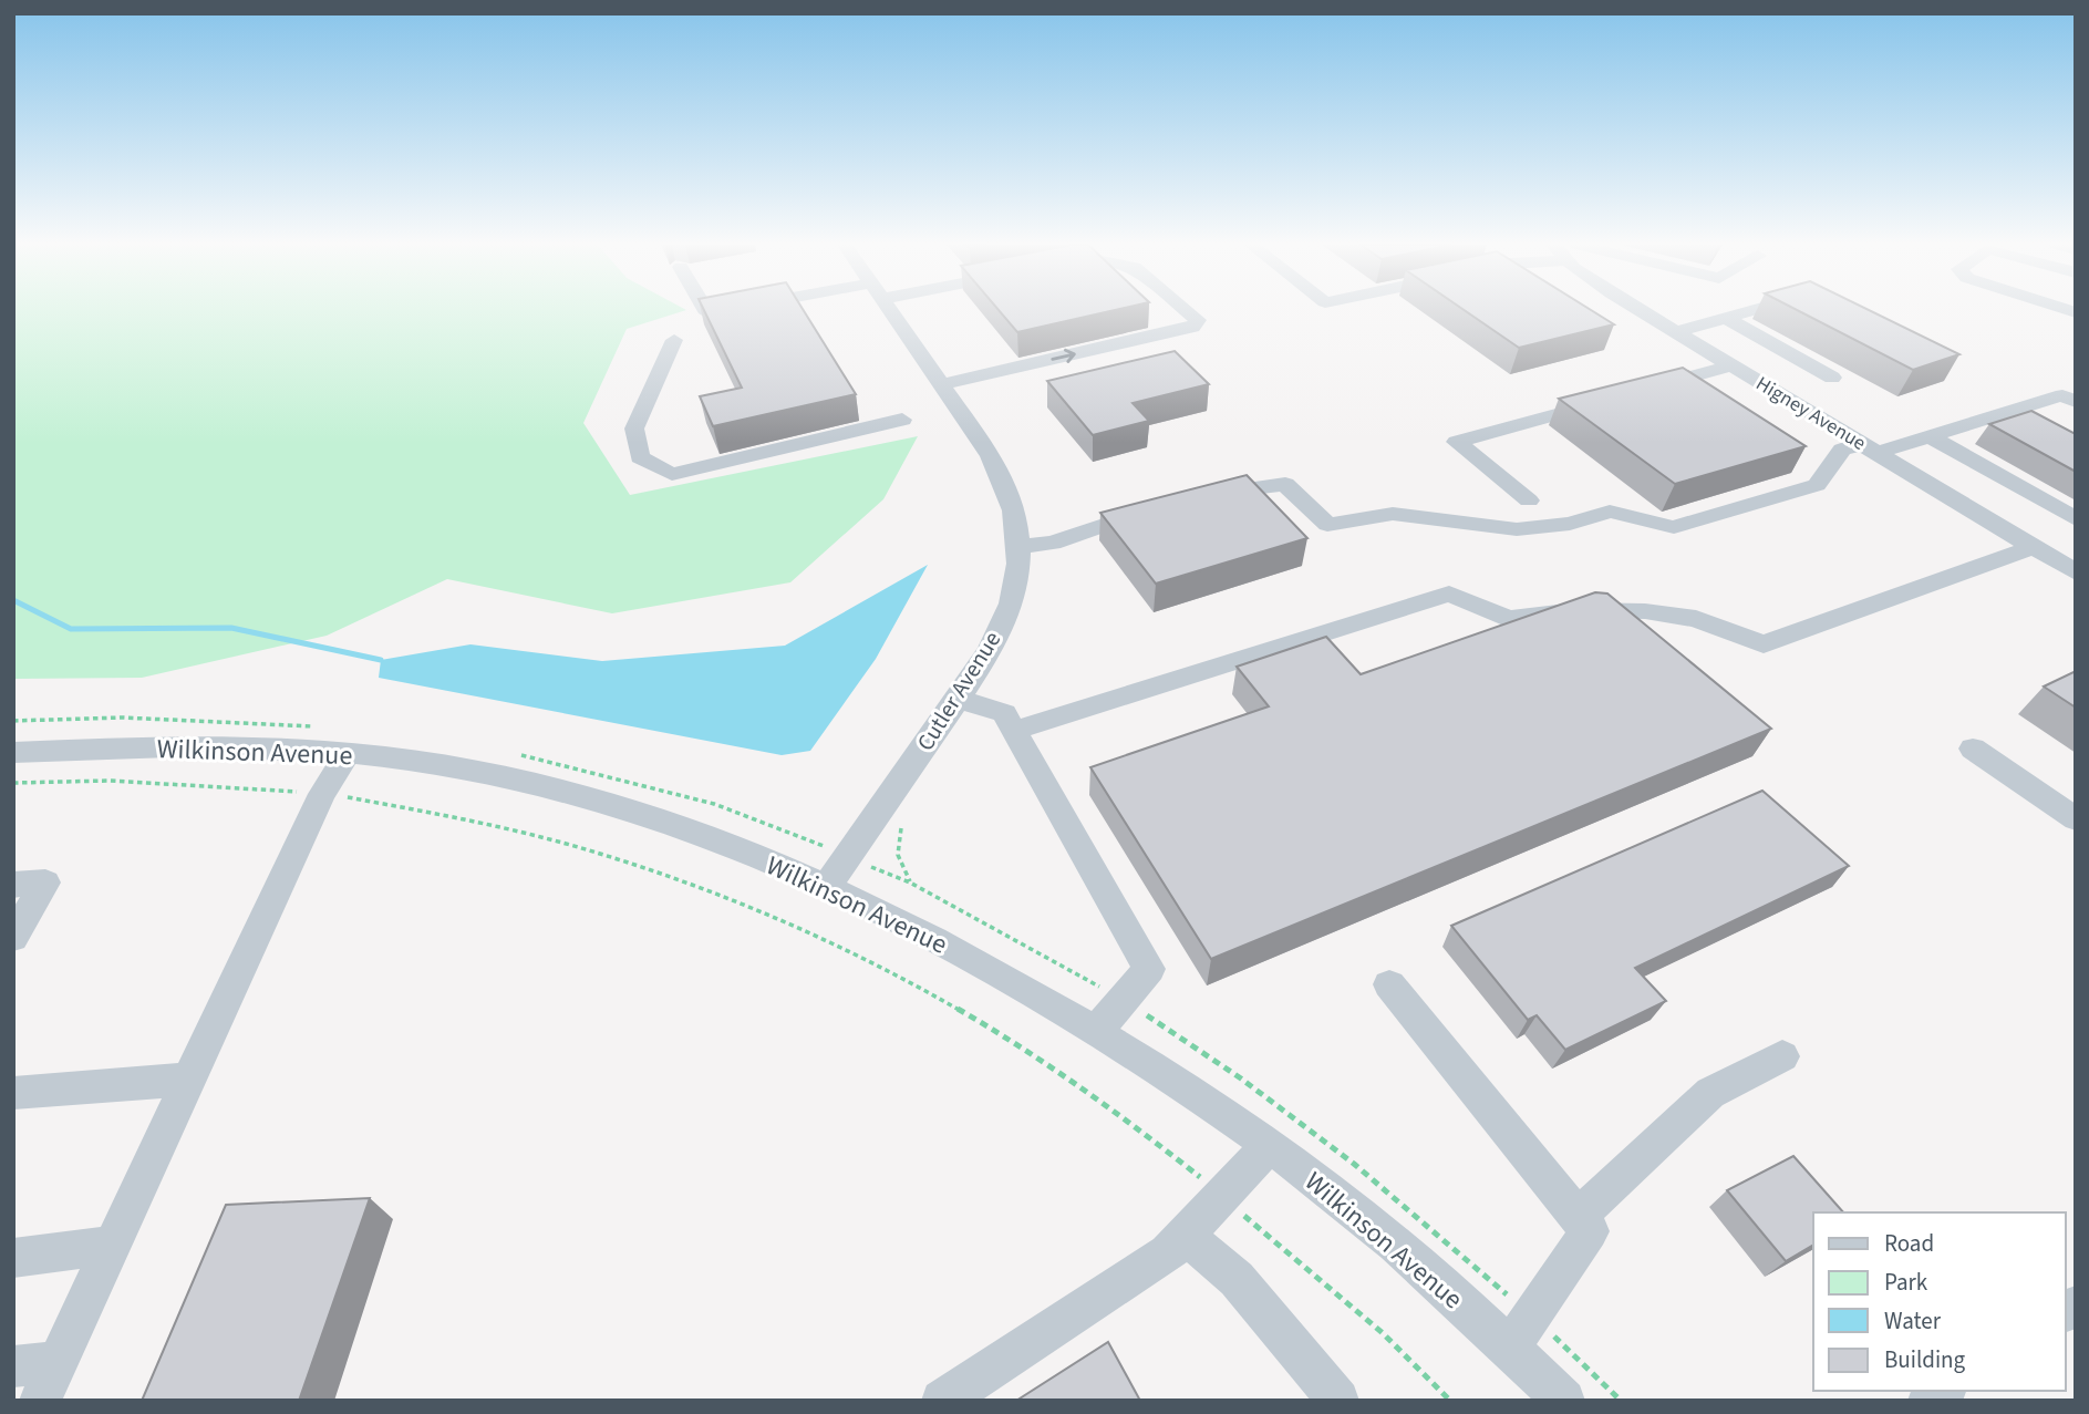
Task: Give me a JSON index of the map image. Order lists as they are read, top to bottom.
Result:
{
  "streets": {
    "street": ["Higney Avenue", "Cutler Avenue", "Wilkinson Avenue"]
  },
  "crossings": [
    ["Cutler Avenue", "Wilkinson Avenue"]
  ],
  "legend": [
    "Road",
    "Park",
    "Water",
    "Building"
  ]
}
